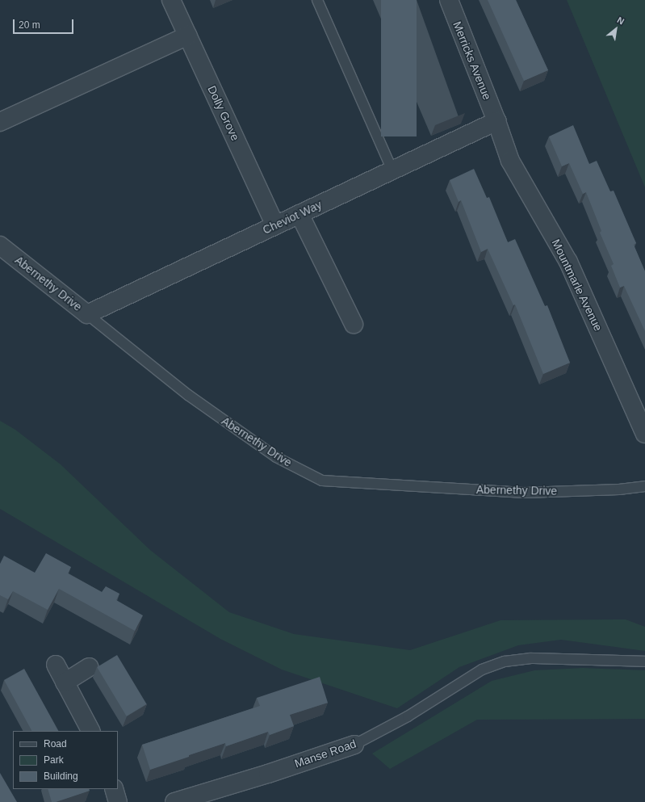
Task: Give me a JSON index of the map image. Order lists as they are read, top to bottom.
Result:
{
  "streets": {
    "street": [
      "Merricks Avenue",
      "Dolly Grove",
      "Cheviot Way",
      "Abernethy Drive",
      "Mountmarle Avenue",
      "Manse Road"
    ]
  },
  "crossings": [
    ["Merricks Avenue", "Cheviot Way"],
    ["Merricks Avenue", "Mountmarle Avenue"],
    ["Dolly Grove", "Cheviot Way"],
    ["Cheviot Way", "Abernethy Drive"],
    ["Cheviot Way", "Mountmarle Avenue"]
  ],
  "legend": ["Road", "Park", "Building"],
  "scale_bar": "20 m",
  "north": "top right"
}
